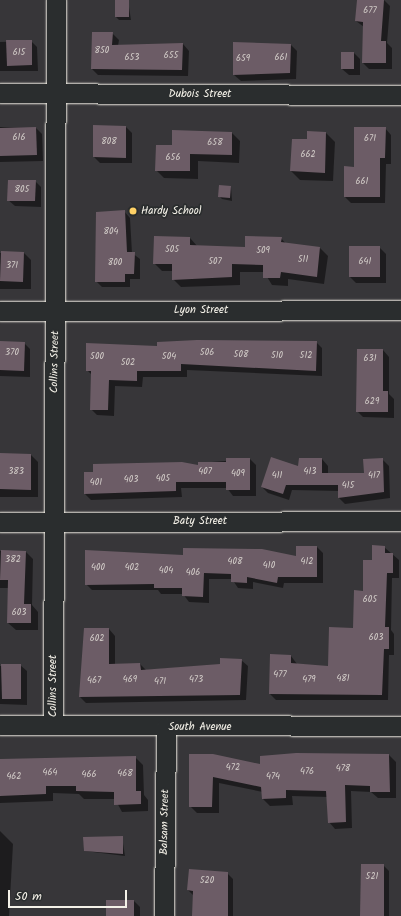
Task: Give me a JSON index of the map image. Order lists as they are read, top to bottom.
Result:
{
  "streets": {
    "street": [
      "Dubois Street",
      "Lyon Street",
      "Collins Street",
      "Baty Street",
      "South Avenue",
      "Balsam Street"
    ]
  },
  "crossings": [
    ["Dubois Street", "Collins Street"],
    ["Lyon Street", "Collins Street"],
    ["Collins Street", "Baty Street"],
    ["Collins Street", "South Avenue"],
    ["South Avenue", "Balsam Street"]
  ],
  "places": ["Hardy School"],
  "house_numbers": [
    "677",
    "850",
    "615",
    "655",
    "653",
    "661",
    "659",
    "616",
    "671",
    "808",
    "658",
    "662",
    "656",
    "661",
    "805",
    "804",
    "505",
    "509",
    "511",
    "507",
    "641",
    "800",
    "371",
    "370",
    "506",
    "508",
    "510",
    "512",
    "500",
    "504",
    "631",
    "502",
    "629",
    "383",
    "407",
    "413",
    "409",
    "411",
    "417",
    "405",
    "403",
    "401",
    "415",
    "382",
    "408",
    "412",
    "410",
    "400",
    "402",
    "404",
    "406",
    "605",
    "603",
    "603",
    "602",
    "477",
    "481",
    "469",
    "473",
    "479",
    "467",
    "471",
    "472",
    "478",
    "476",
    "464",
    "468",
    "466",
    "462",
    "474",
    "521",
    "520"
  ],
  "scale_bar": "50 m"
}
